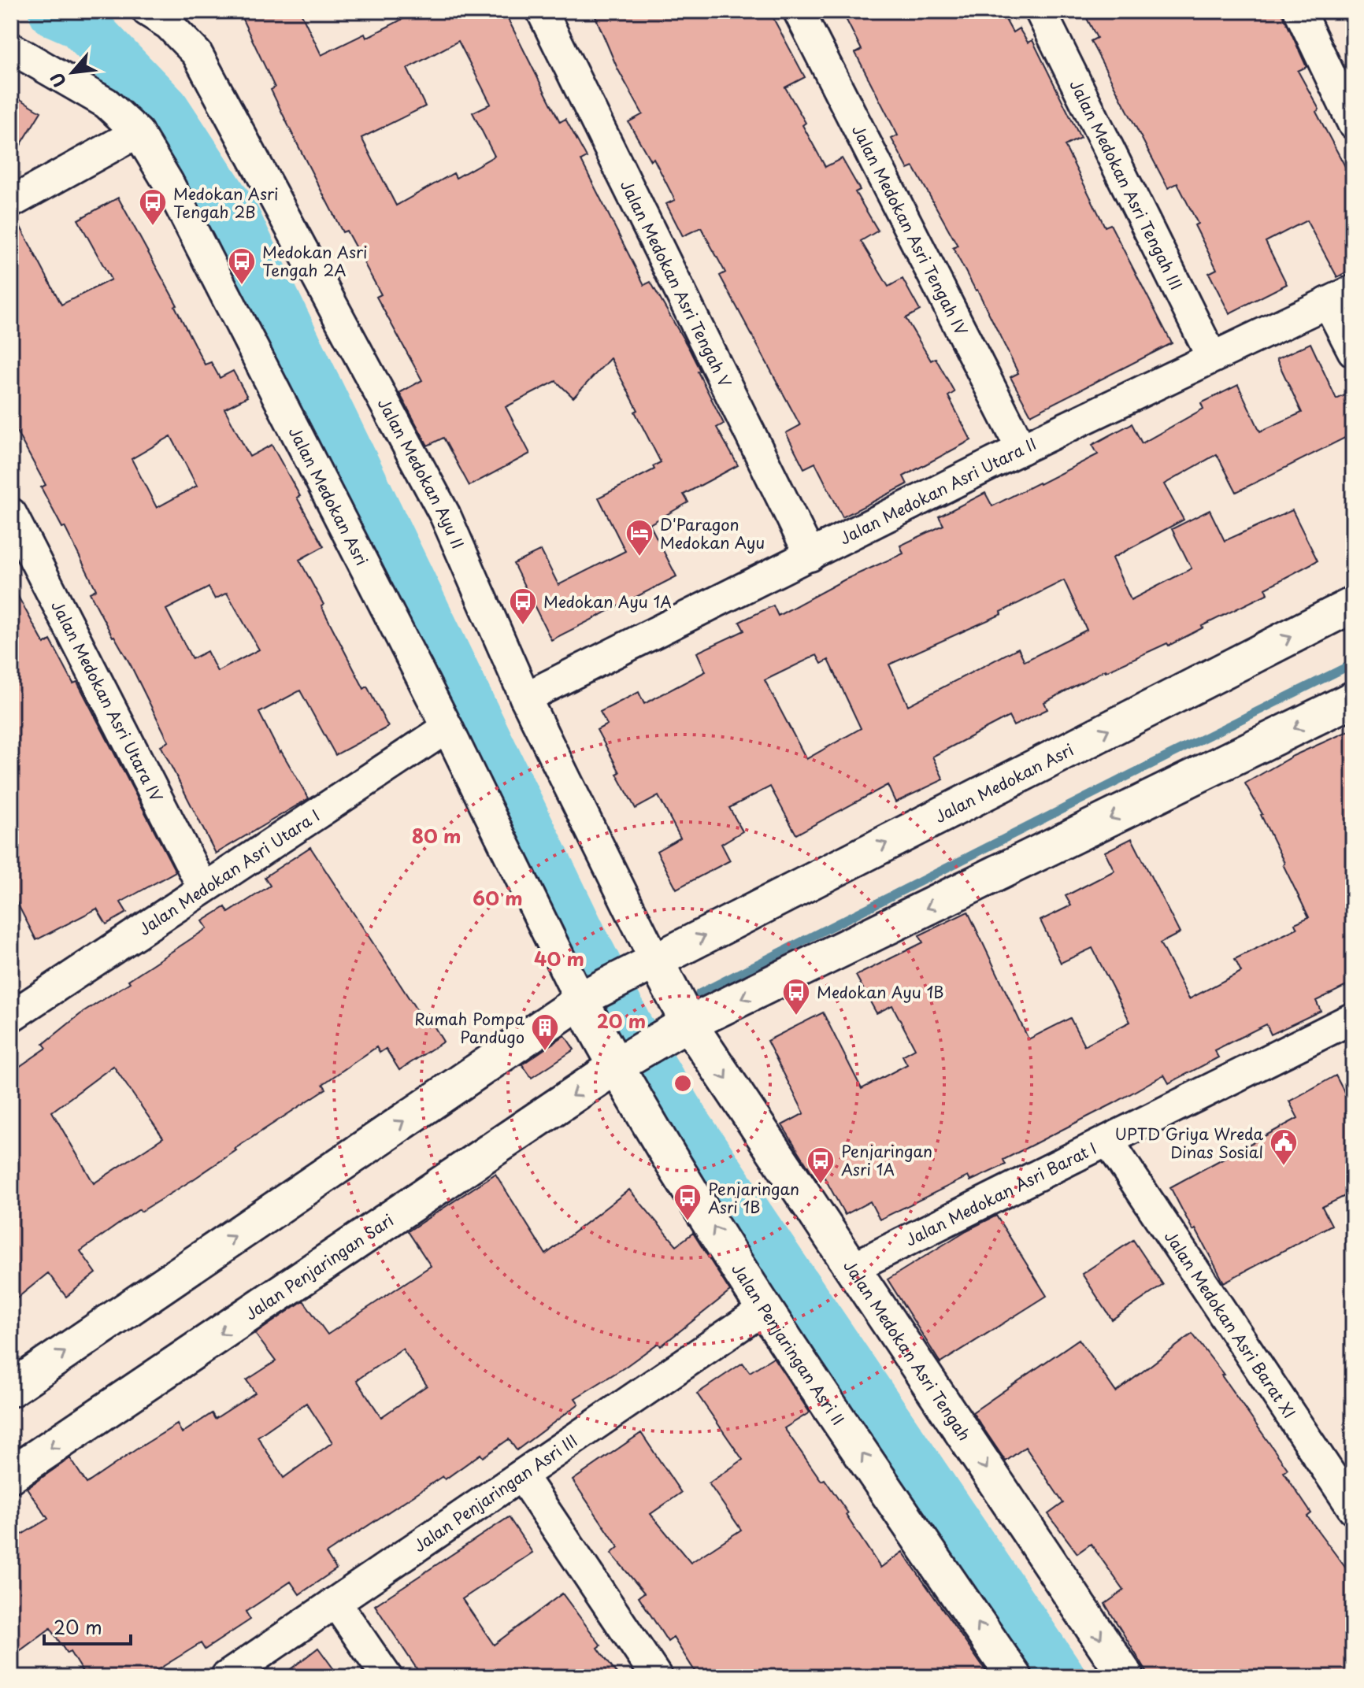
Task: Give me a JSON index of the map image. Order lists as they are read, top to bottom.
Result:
{
  "streets": {
    "street": [
      "Jalan Medokan Asri Tengah III",
      "Jalan Medokan Asri Tengah IV",
      "Jalan Medokan Asri Tengah V",
      "Jalan Medokan Ayu II",
      "Jalan Medokan Asri Utara II",
      "Jalan Medokan Asri",
      "Jalan Medokan Asri Utara IV",
      "Jalan Medokan Asri Utara I",
      "Jalan Medokan Asri Barat I",
      "Jalan Penjaringan Sari",
      "Jalan Medokan Asri Barat XI",
      "Jalan Penjaringan Asri II",
      "Jalan Medokan Asri Tengah",
      "Jalan Penjaringan Asri III"
    ]
  },
  "crossings": [
    ["Jalan Medokan Asri Tengah III", "Jalan Medokan Asri Utara II"],
    ["Jalan Medokan Asri Tengah IV", "Jalan Medokan Asri Utara II"],
    ["Jalan Medokan Asri Tengah V", "Jalan Medokan Asri Utara II"],
    ["Jalan Medokan Ayu II", "Jalan Medokan Asri Utara II"],
    ["Jalan Medokan Ayu II", "Jalan Medokan Asri"],
    ["Jalan Medokan Asri", "Jalan Medokan Asri Utara I"],
    ["Jalan Medokan Asri", "Jalan Penjaringan Asri II"],
    ["Jalan Medokan Asri Utara IV", "Jalan Medokan Asri Utara I"],
    ["Jalan Medokan Asri Barat I", "Jalan Medokan Asri Barat XI"],
    ["Jalan Medokan Asri Barat I", "Jalan Medokan Asri Tengah"],
    ["Jalan Penjaringan Sari", "Jalan Penjaringan Asri II"],
    ["Jalan Penjaringan Asri II", "Jalan Penjaringan Asri III"]
  ],
  "one_way": ["Jalan Medokan Asri Tengah"],
  "places": {
    "bus stop": [
      "Medokan Asri Tengah 2B",
      "Medokan Asri Tengah 2A",
      "Medokan Ayu 1A",
      "Medokan Ayu 1B",
      "Penjaringan Asri 1A",
      "Penjaringan Asri 1B"
    ],
    "hotel": ["D'Paragon Medokan Ayu"],
    "building": ["Rumah Pompa Pandugo"],
    "public building": ["UPTD Griya Wreda Dinas Sosial"]
  },
  "scale_bar": "20 m",
  "north": "bottom left",
  "rings": [
    "80 m",
    "60 m",
    "40 m",
    "20 m"
  ]
}
